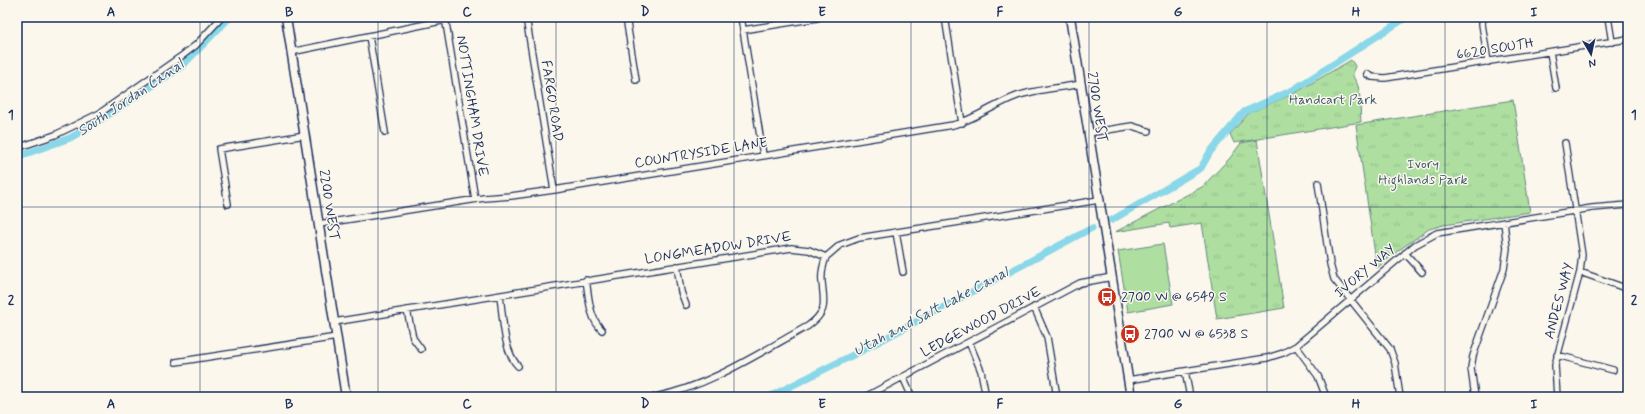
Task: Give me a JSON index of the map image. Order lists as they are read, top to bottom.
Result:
{
  "streets": {
    "main road": ["2700 WEST", "2200 WEST"],
    "street": [
      "6620 SOUTH",
      "FARGO ROAD",
      "NOTTINGHAM DRIVE",
      "COUNTRYSIDE LANE",
      "LONGMEADOW DRIVE",
      "IVORY WAY",
      "ANDES WAY",
      "LEDGEWOOD DRIVE"
    ]
  },
  "crossings": [
    ["FARGO ROAD", "COUNTRYSIDE LANE"],
    ["NOTTINGHAM DRIVE", "COUNTRYSIDE LANE"],
    ["2700 WEST", "COUNTRYSIDE LANE"],
    ["2700 WEST", "IVORY WAY"],
    ["2700 WEST", "LEDGEWOOD DRIVE"],
    ["COUNTRYSIDE LANE", "2200 WEST"],
    ["2200 WEST", "LONGMEADOW DRIVE"],
    ["IVORY WAY", "ANDES WAY"]
  ],
  "water": ["South Jordan Canal", "Utah and Salt Lake Canal"],
  "parks": ["Handcart Park", "Ivory Highlands Park"],
  "places": {
    "bus stop": ["2700 W @ 6549 S", "2700 W @ 6538 S"]
  },
  "north": "bottom",
  "grid": {
    "columns": [
      "A",
      "B",
      "C",
      "D",
      "E",
      "F",
      "G",
      "H",
      "I"
    ],
    "rows": ["1", "2"]
  }
}
